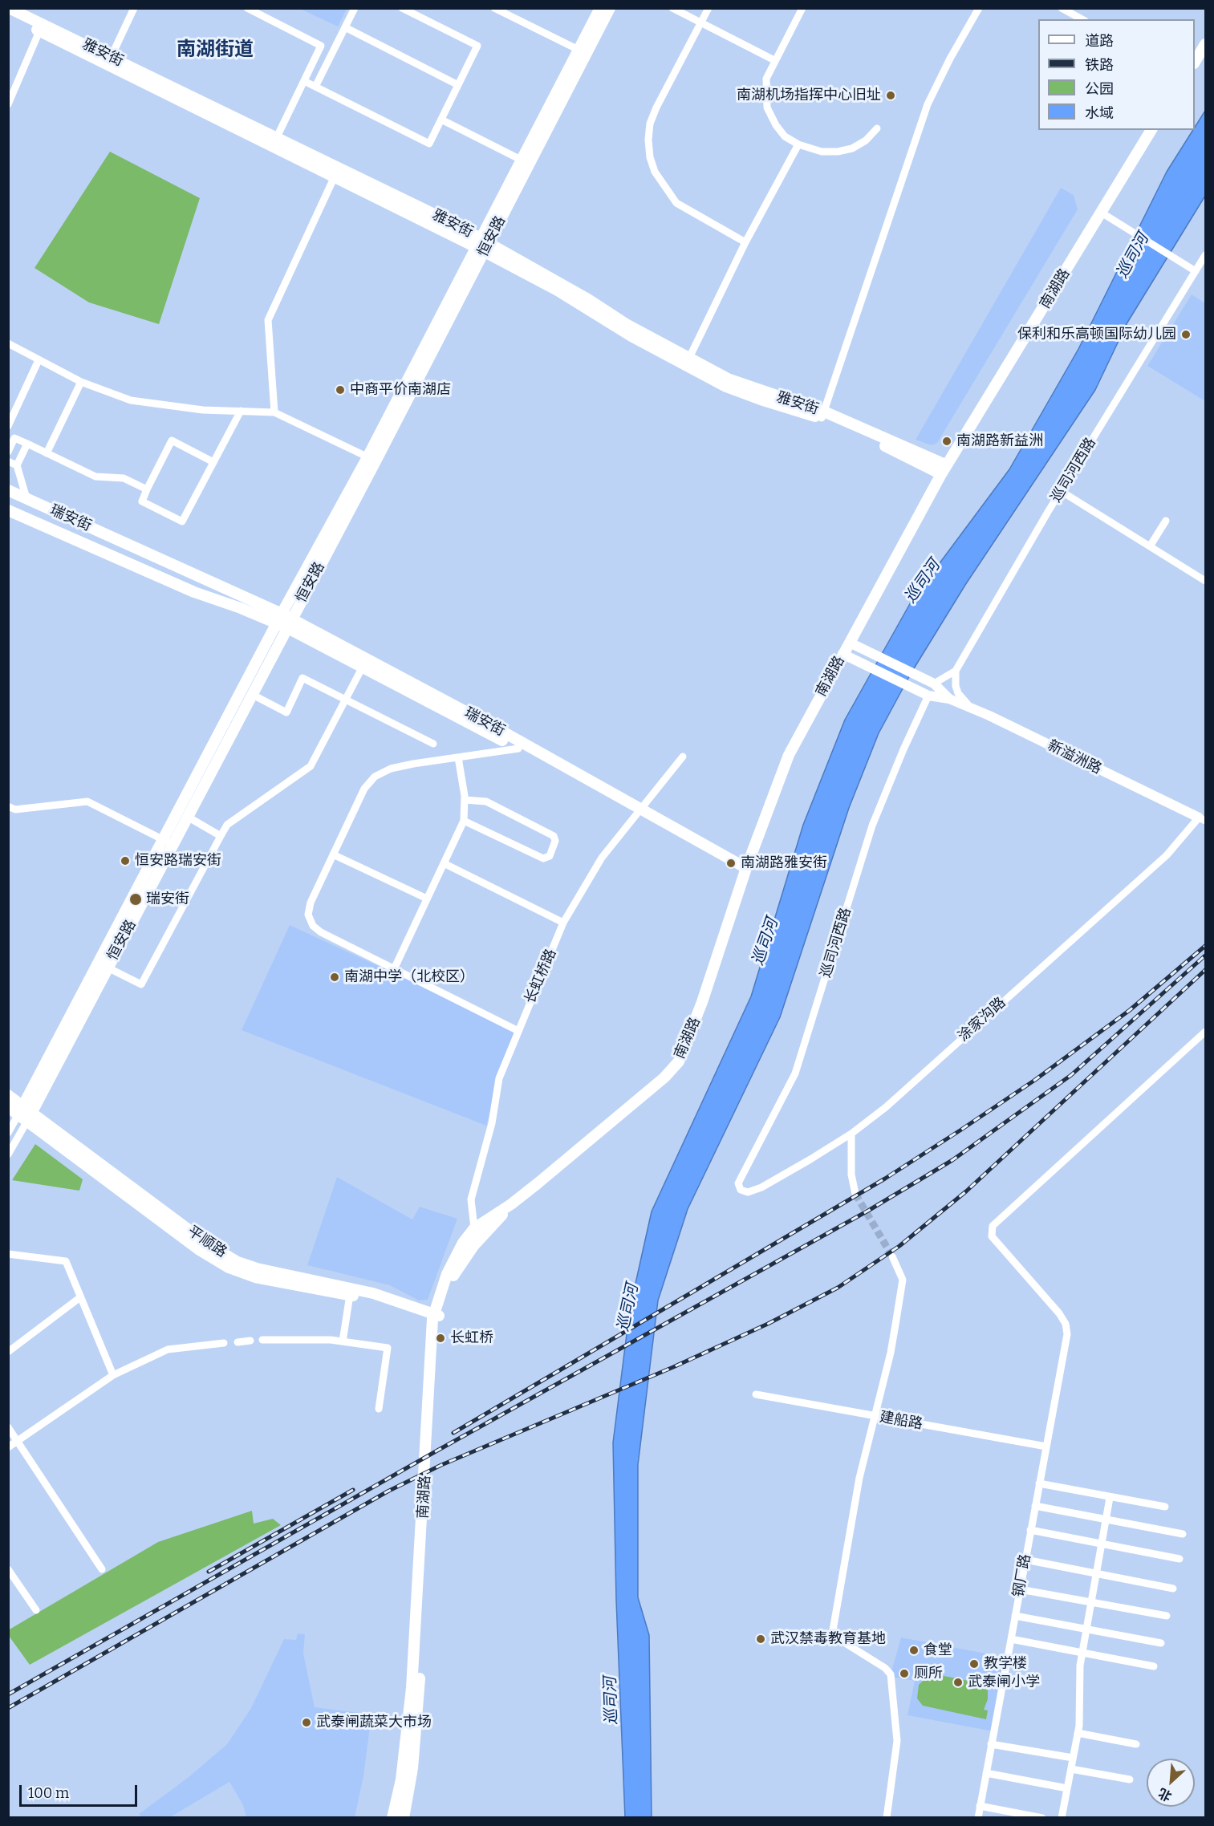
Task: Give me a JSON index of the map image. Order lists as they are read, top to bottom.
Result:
{
  "streets": {
    "main road": [
      "雅安街",
      "恒安路",
      "南湖路",
      "瑞安街",
      "平顺路"
    ],
    "street": [
      "巡司河西路",
      "新溢洲路",
      "长虹桥路",
      "涂家沟路",
      "建船路",
      "钢厂路"
    ]
  },
  "crossings": [
    ["雅安街", "恒安路"],
    ["雅安街", "南湖路"],
    ["恒安路", "瑞安街"],
    ["恒安路", "平顺路"],
    ["南湖路", "瑞安街"],
    ["南湖路", "长虹桥路"],
    ["南湖路", "平顺路"],
    ["巡司河西路", "涂家沟路"],
    ["瑞安街", "长虹桥路"],
    ["新溢洲路", "涂家沟路"],
    ["建船路", "钢厂路"]
  ],
  "districts": ["南湖街道"],
  "water": ["巡司河"],
  "places": [
    "南湖机场指挥中心旧址",
    "保利和乐高顿国际幼儿园",
    "中商平价南湖店",
    "南湖路新益洲",
    "恒安路瑞安街",
    "南湖路雅安街",
    "瑞安街",
    "南湖中学（北校区）",
    "长虹桥",
    "武汉禁毒教育基地",
    "食堂",
    "教学楼",
    "厕所",
    "武泰闸小学",
    "武泰闸蔬菜大市场"
  ],
  "legend": [
    "道路",
    "铁路",
    "公园",
    "水域"
  ],
  "scale_bar": "100 m",
  "north": "bottom left"
}
